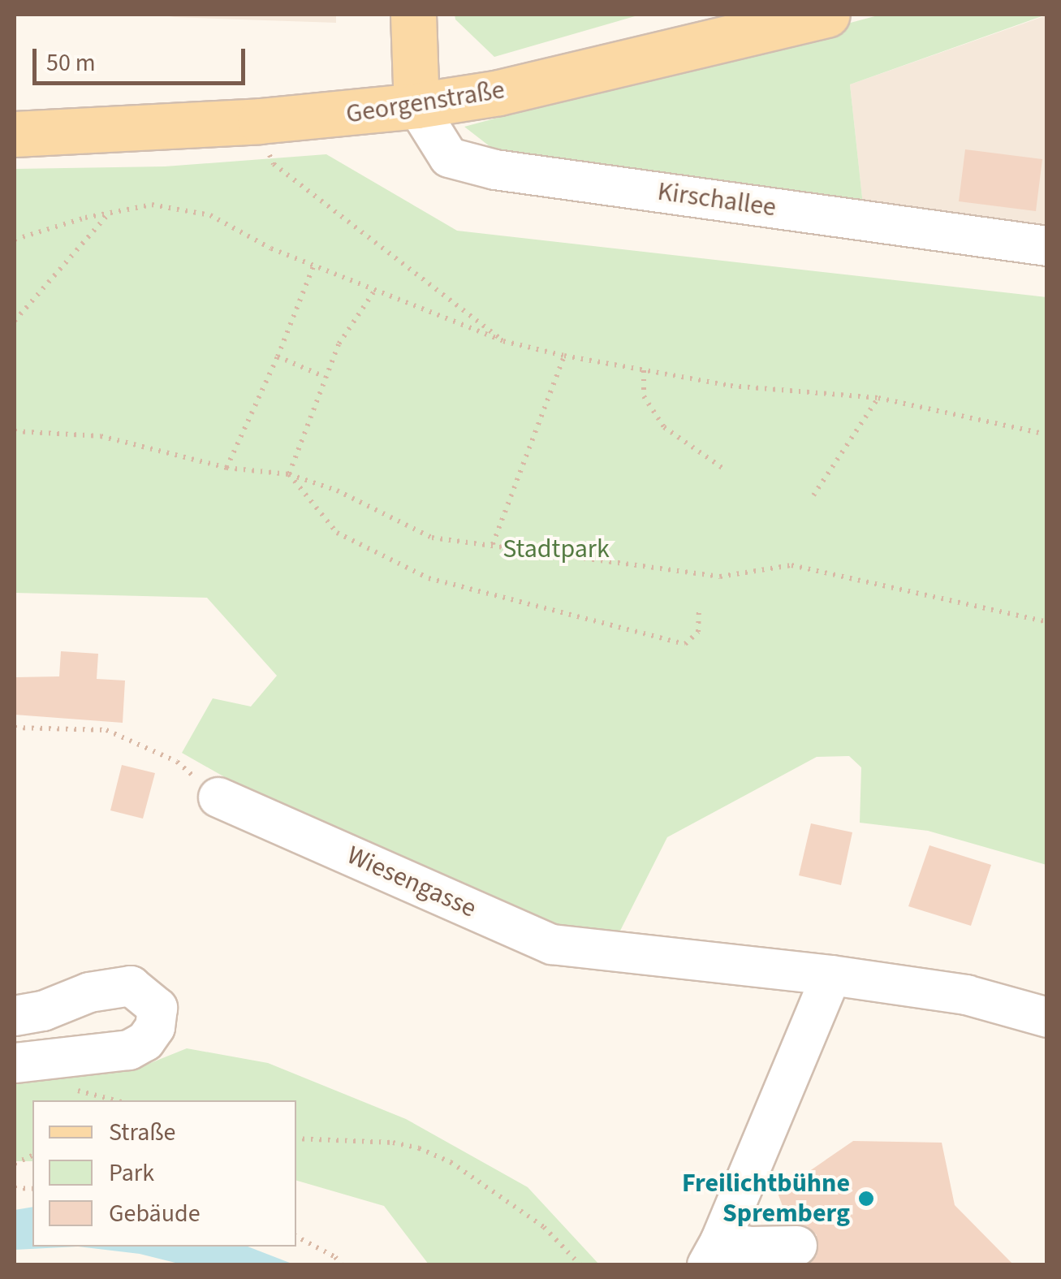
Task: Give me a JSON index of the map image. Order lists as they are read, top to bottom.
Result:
{
  "streets": {
    "main road": ["Georgenstraße"],
    "street": ["Kirschallee", "Wiesengasse"]
  },
  "crossings": [
    ["Georgenstraße", "Kirschallee"]
  ],
  "parks": ["Stadtpark"],
  "places": ["Freilichtbühne Spremberg"],
  "legend": ["Straße", "Park", "Gebäude"],
  "scale_bar": "50 m"
}
